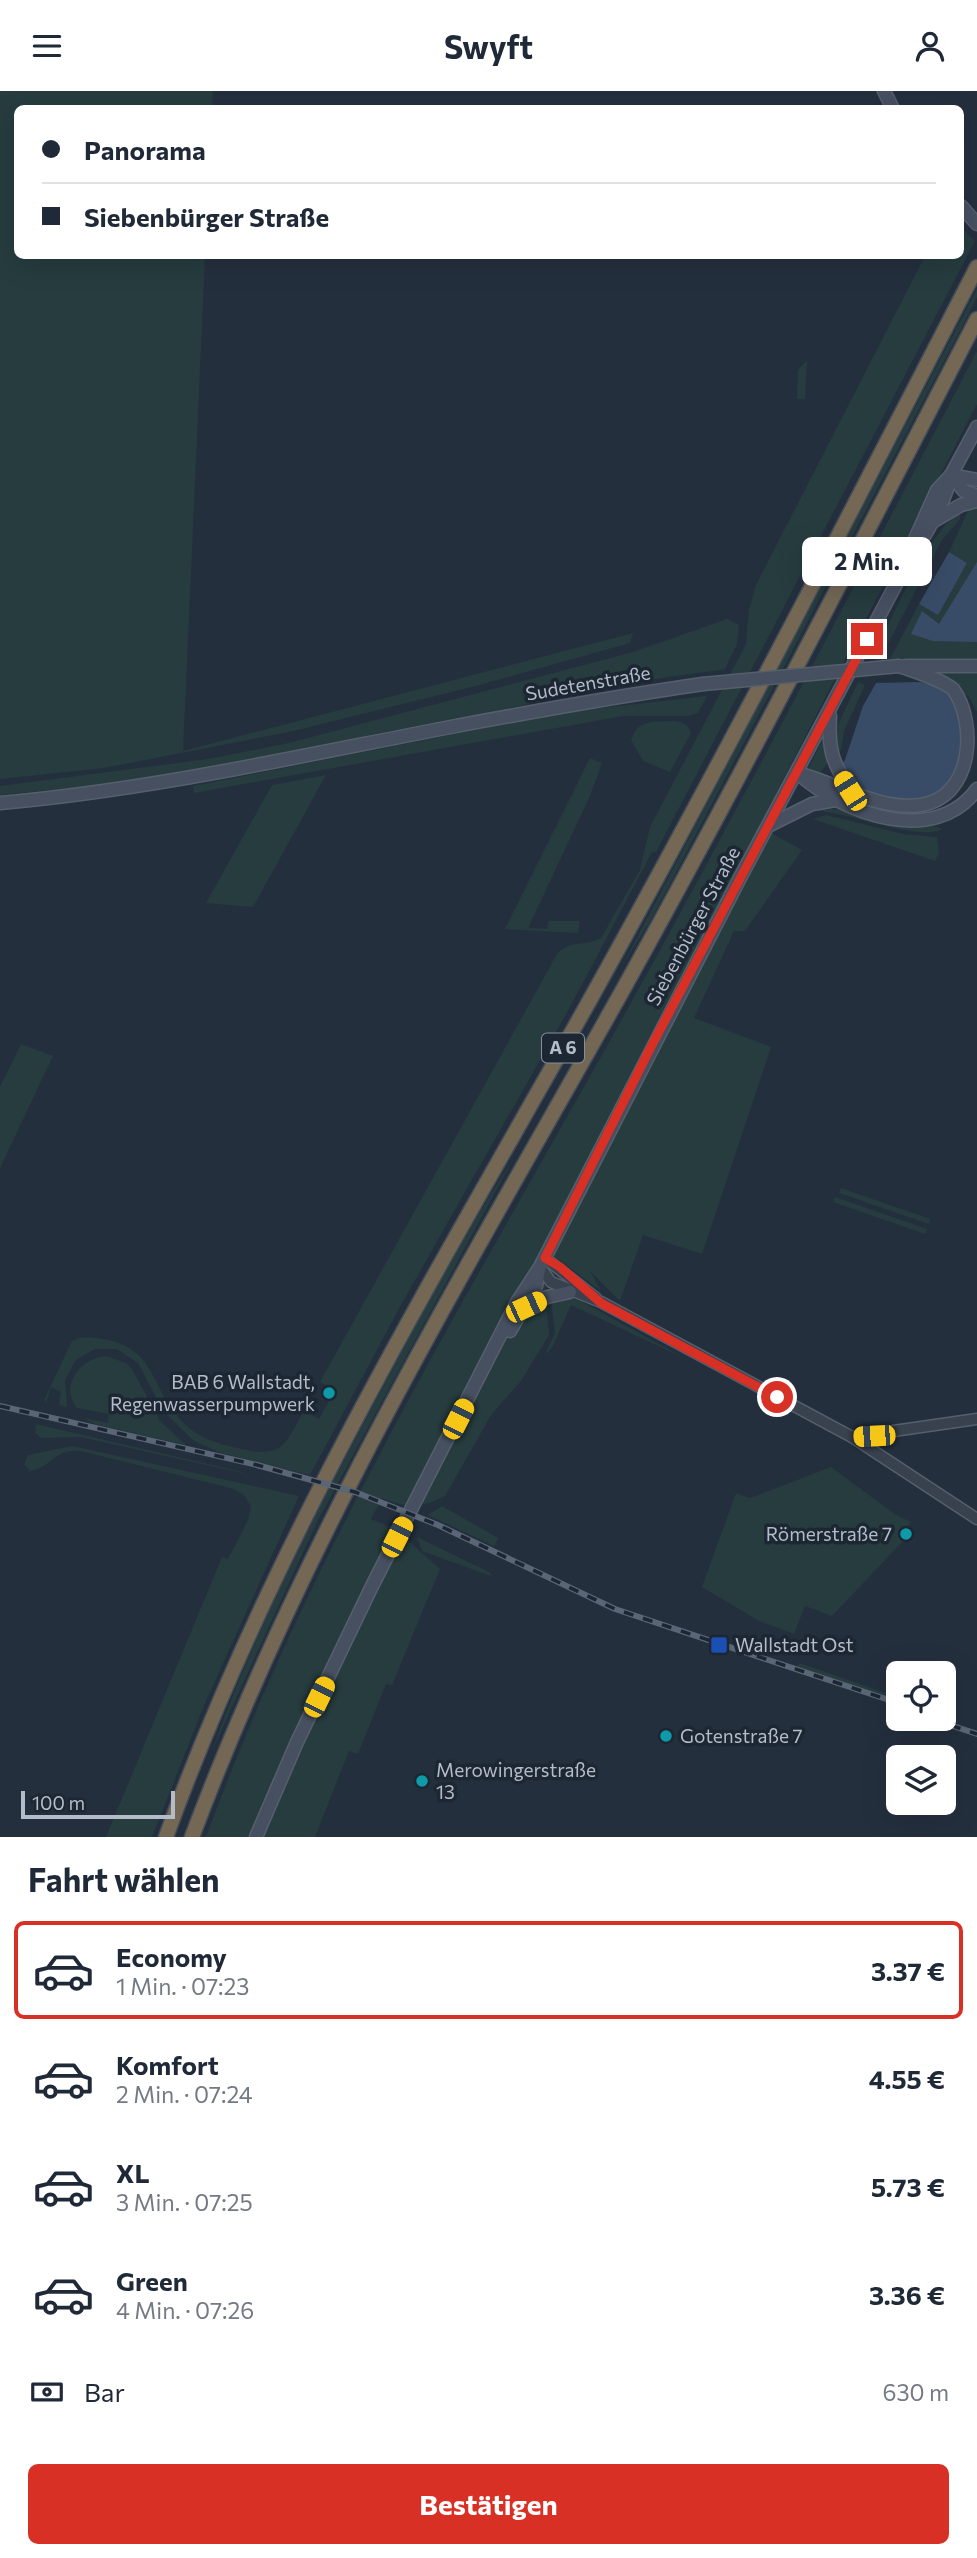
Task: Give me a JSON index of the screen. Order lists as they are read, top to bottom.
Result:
{
  "streets": {
    "highway": ["A 6"],
    "main road": ["Sudetenstraße", "Siebenbürger Straße"]
  },
  "places": {
    "other": [
      "BAB 6 Wallstadt, Regenwasserpumpwerk",
      "Römerstraße 7",
      "Gotenstraße 7",
      "Merowingerstraße 13"
    ],
    "transit": ["Wallstadt Ost"]
  },
  "scale_bar": "100 m",
  "page": {
    "header": "Swyft",
    "banner": ["Panorama", "Siebenbürger Straße"],
    "bubble": "2 Min.",
    "scale": "100 m",
    "heading": "Fahrt wählen",
    "list": [
      {
        "name": "Economy",
        "note": "1 Min. · 07:23",
        "value": "3.37 €"
      },
      {
        "name": "Komfort",
        "note": "2 Min. · 07:24",
        "value": "4.55 €"
      },
      {
        "name": "XL",
        "note": "3 Min. · 07:25",
        "value": "5.73 €"
      },
      {
        "name": "Green",
        "note": "4 Min. · 07:26",
        "value": "3.36 €"
      }
    ],
    "pay": ["Bar", "630 m"],
    "buttons": "Bestätigen"
  }
}
